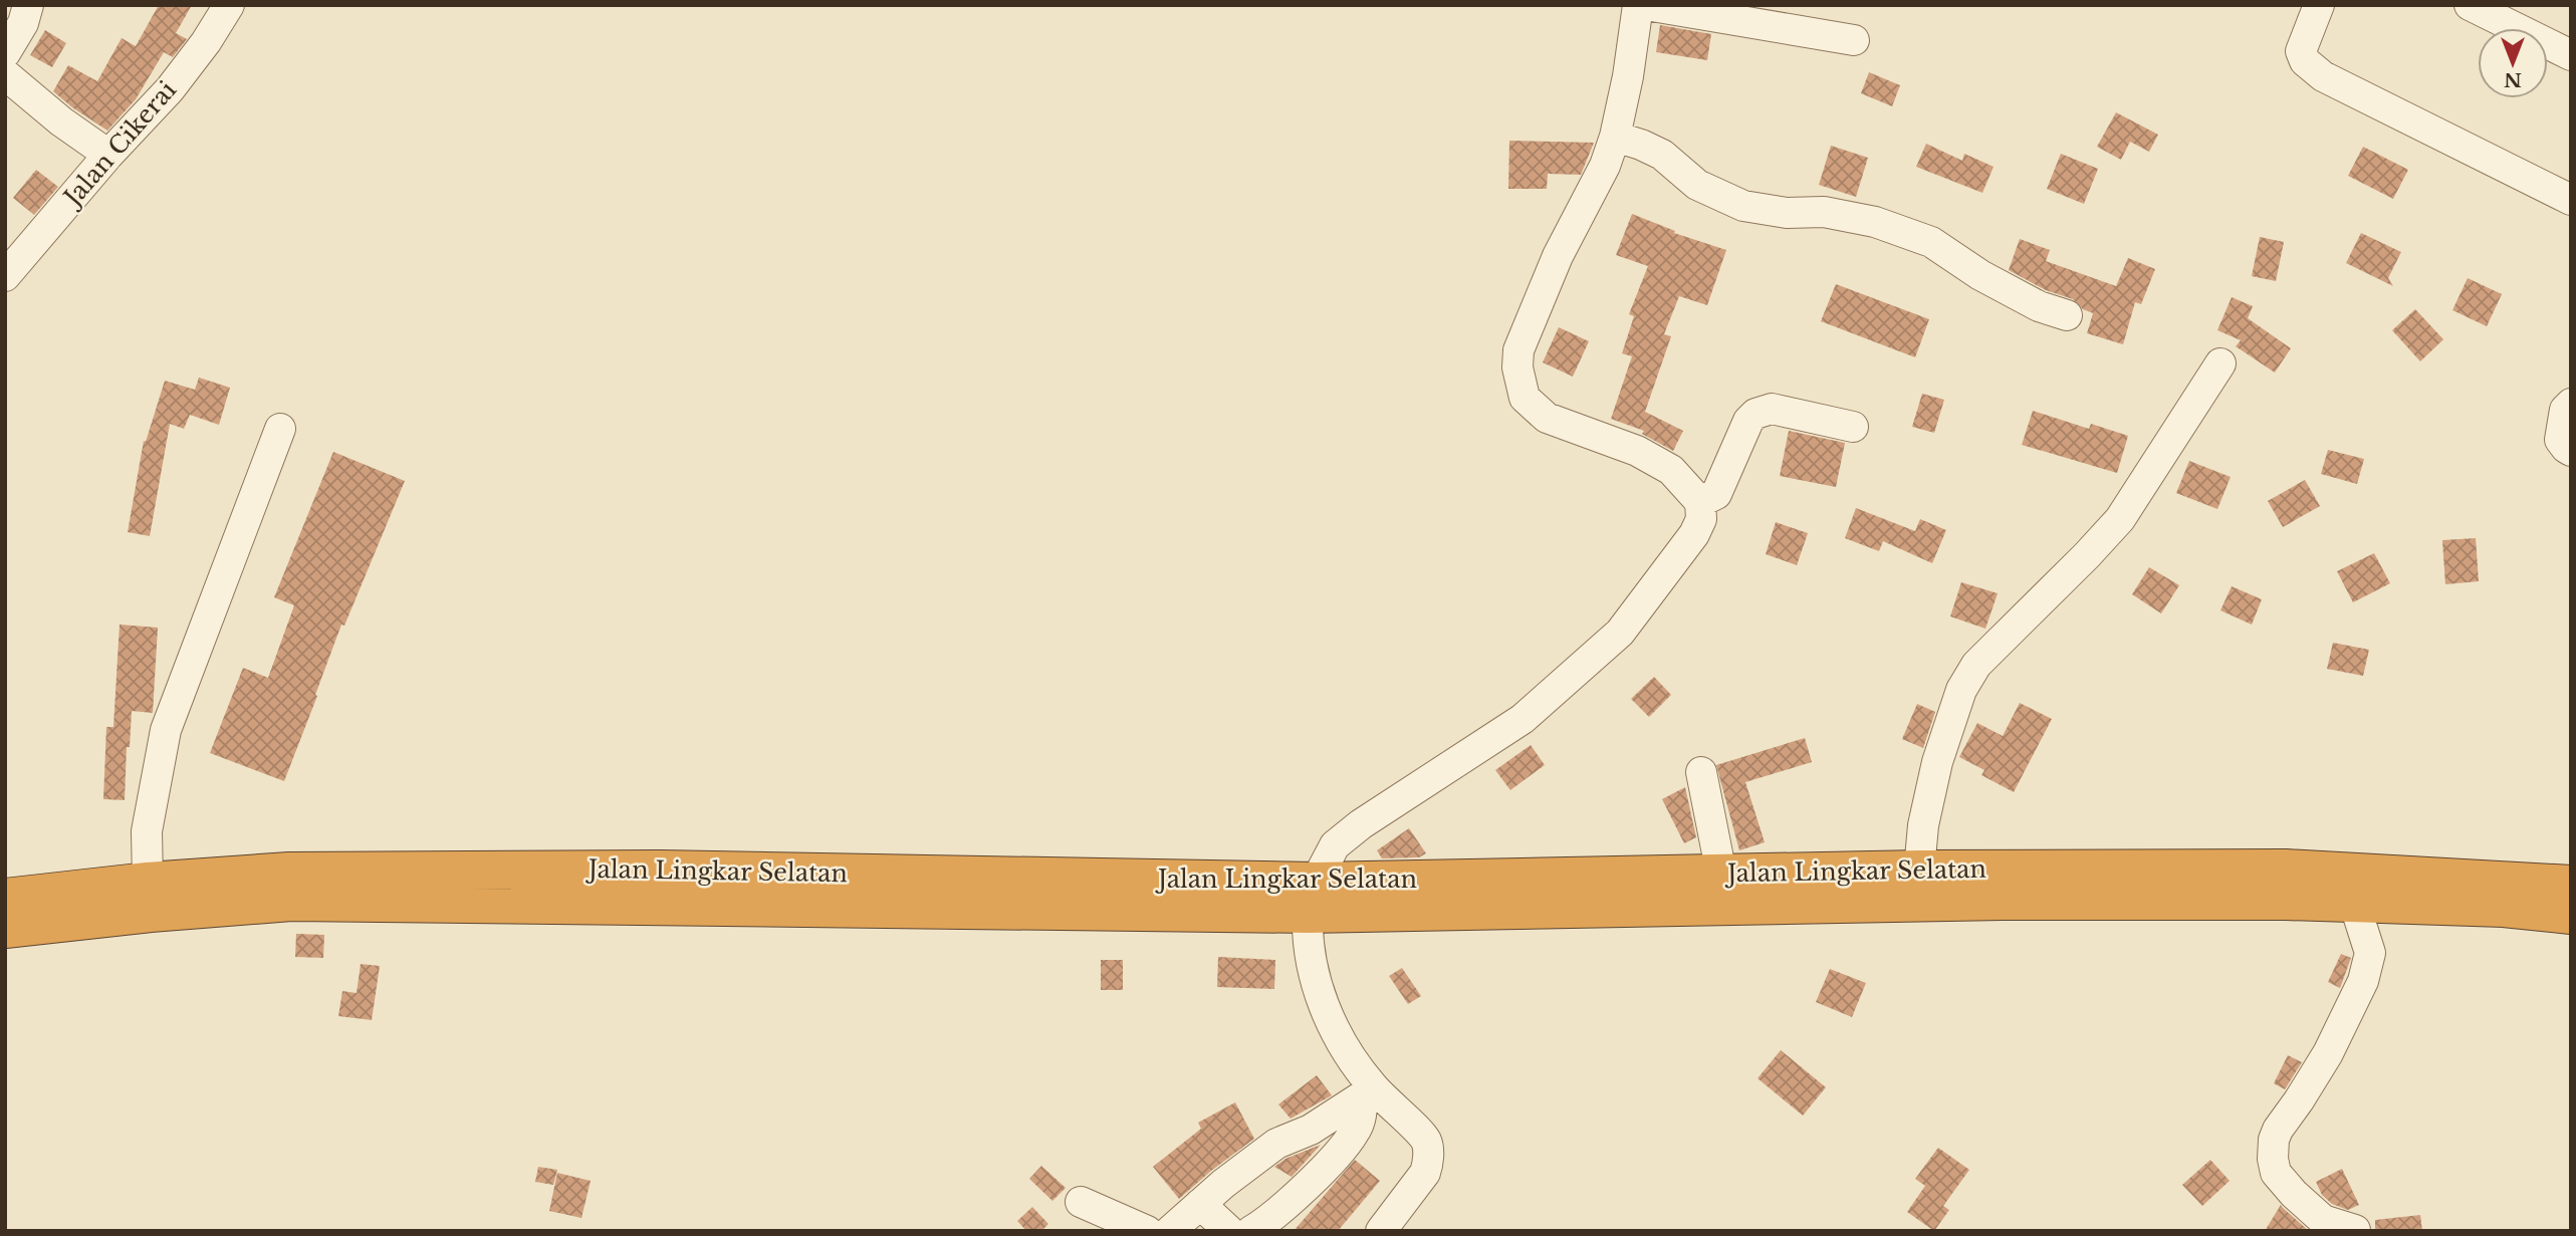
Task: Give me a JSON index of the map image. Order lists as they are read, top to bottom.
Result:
{
  "streets": {
    "highway": ["Jalan Lingkar Selatan"],
    "street": ["Jalan Cikerai"]
  },
  "north": "bottom"
}
